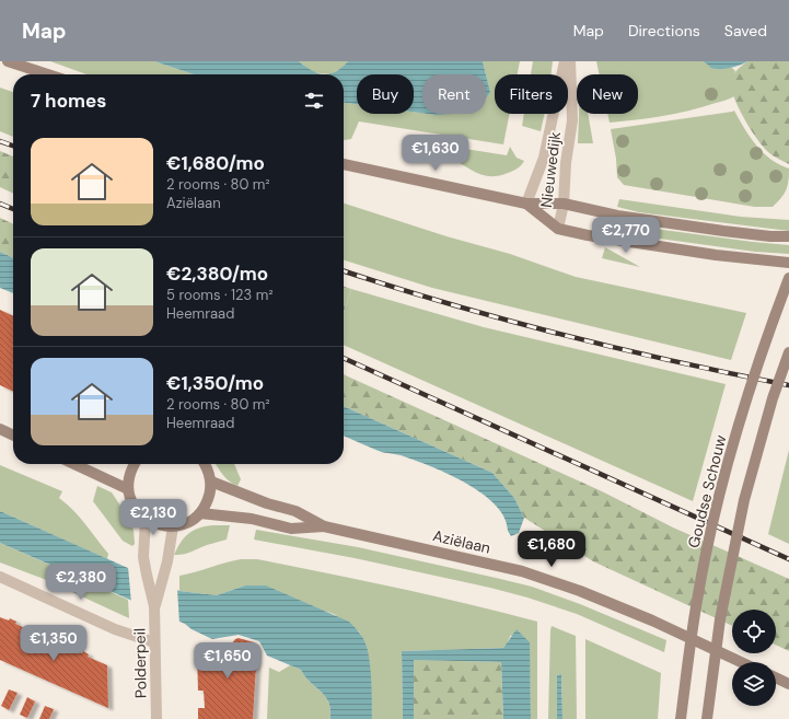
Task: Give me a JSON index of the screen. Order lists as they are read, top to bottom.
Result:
{
  "streets": {
    "main road": ["Goudse Schouw", "Aziëlaan"],
    "street": ["Nieuwedijk", "Polderpeil"]
  },
  "page": {
    "header": "Map",
    "nav": ["Map", "Directions", "Saved"],
    "chip": [
      "Buy",
      "Rent",
      "Filters",
      "New"
    ],
    "heading": "7 homes",
    "list": [
      {
        "name": "€1,680/mo",
        "note": "2 rooms · 80 m² · Aziëlaan"
      },
      {
        "name": "€2,380/mo",
        "note": "5 rooms · 123 m² · Heemraad"
      },
      {
        "name": "€1,350/mo",
        "note": "2 rooms · 80 m² · Heemraad"
      }
    ],
    "price": [
      "€1,630",
      "€2,770",
      "€2,130",
      "€1,680",
      "€2,380",
      "€1,350",
      "€1,650"
    ]
  }
}
